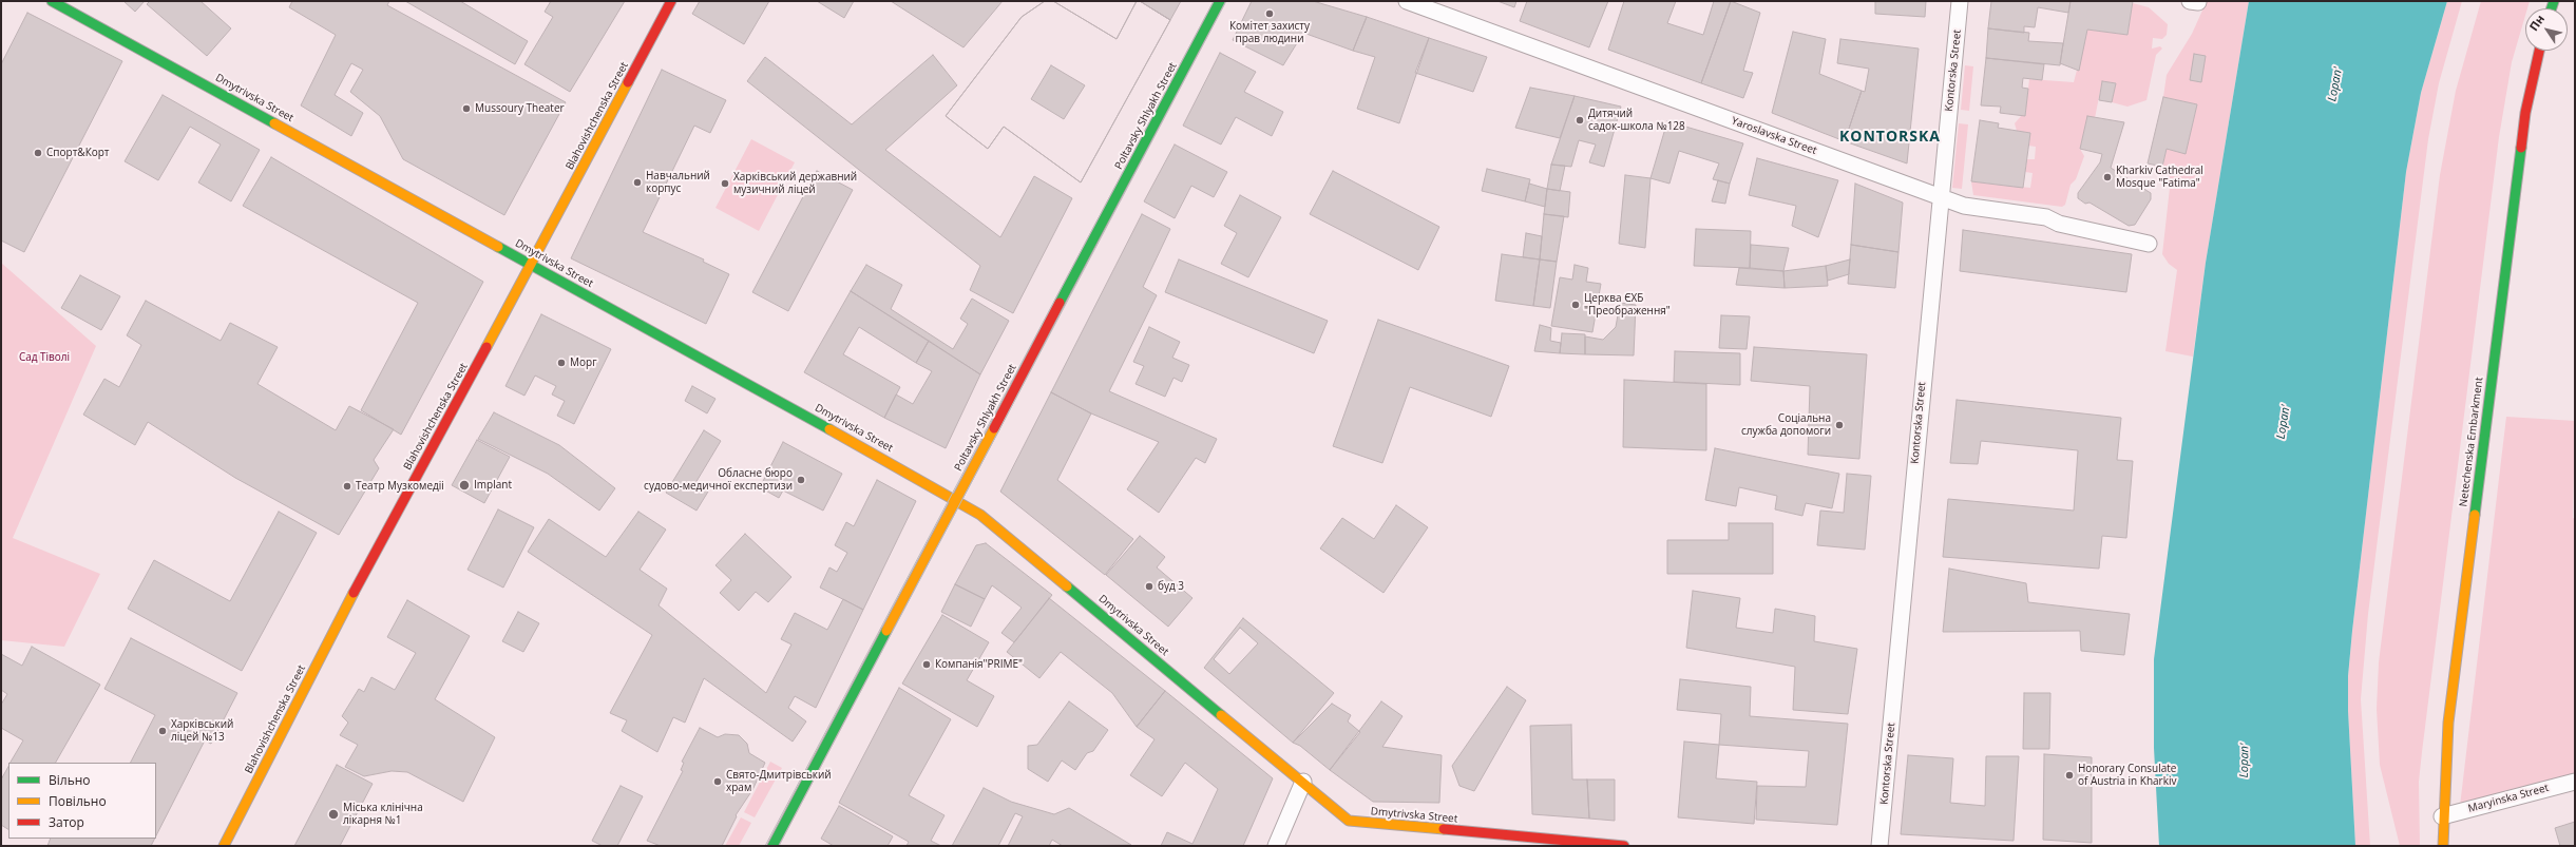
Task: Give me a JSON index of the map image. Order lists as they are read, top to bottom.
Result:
{
  "streets": {
    "street": [
      "Kontorska Street",
      "Dmytrivska Street",
      "Blahovishchenska Street",
      "Poltavsky Shlyakh Street",
      "Yaroslavska Street",
      "Netechenska Embarkment",
      "Maryinska Street"
    ]
  },
  "crossings": [
    ["Kontorska Street", "Yaroslavska Street"],
    ["Dmytrivska Street", "Blahovishchenska Street"],
    ["Dmytrivska Street", "Poltavsky Shlyakh Street"],
    ["Netechenska Embarkment", "Maryinska Street"]
  ],
  "districts": ["KONTORSKA"],
  "water": ["Lopan'"],
  "parks": ["Сад Тіволі"],
  "places": [
    "Комітет захисту прав людини",
    "Mussoury Theater",
    "Дитячий садок-школа №128",
    "Спорт&Корт",
    "Kharkiv Cathedral Mosque \"Fatima\"",
    "Навчальний корпус",
    "Харківський державний музичний ліцей",
    "Церква ЄХБ \"Преображення\"",
    "Морг",
    "Соціальна служба допомоги",
    "Обласне бюро судово-медичної експертизи",
    "Implant",
    "Театр Музкомедіі",
    "буд 3",
    "Компанія\"PRIME\"",
    "Харківський ліцей №13",
    "Honorary Consulate of Austria in Kharkiv",
    "Свято-Дмитрівський храм",
    "Міська клінічна лікарня №1"
  ],
  "legend": ["Вільно", "Повільно", "Затор"],
  "north": "top left"
}
